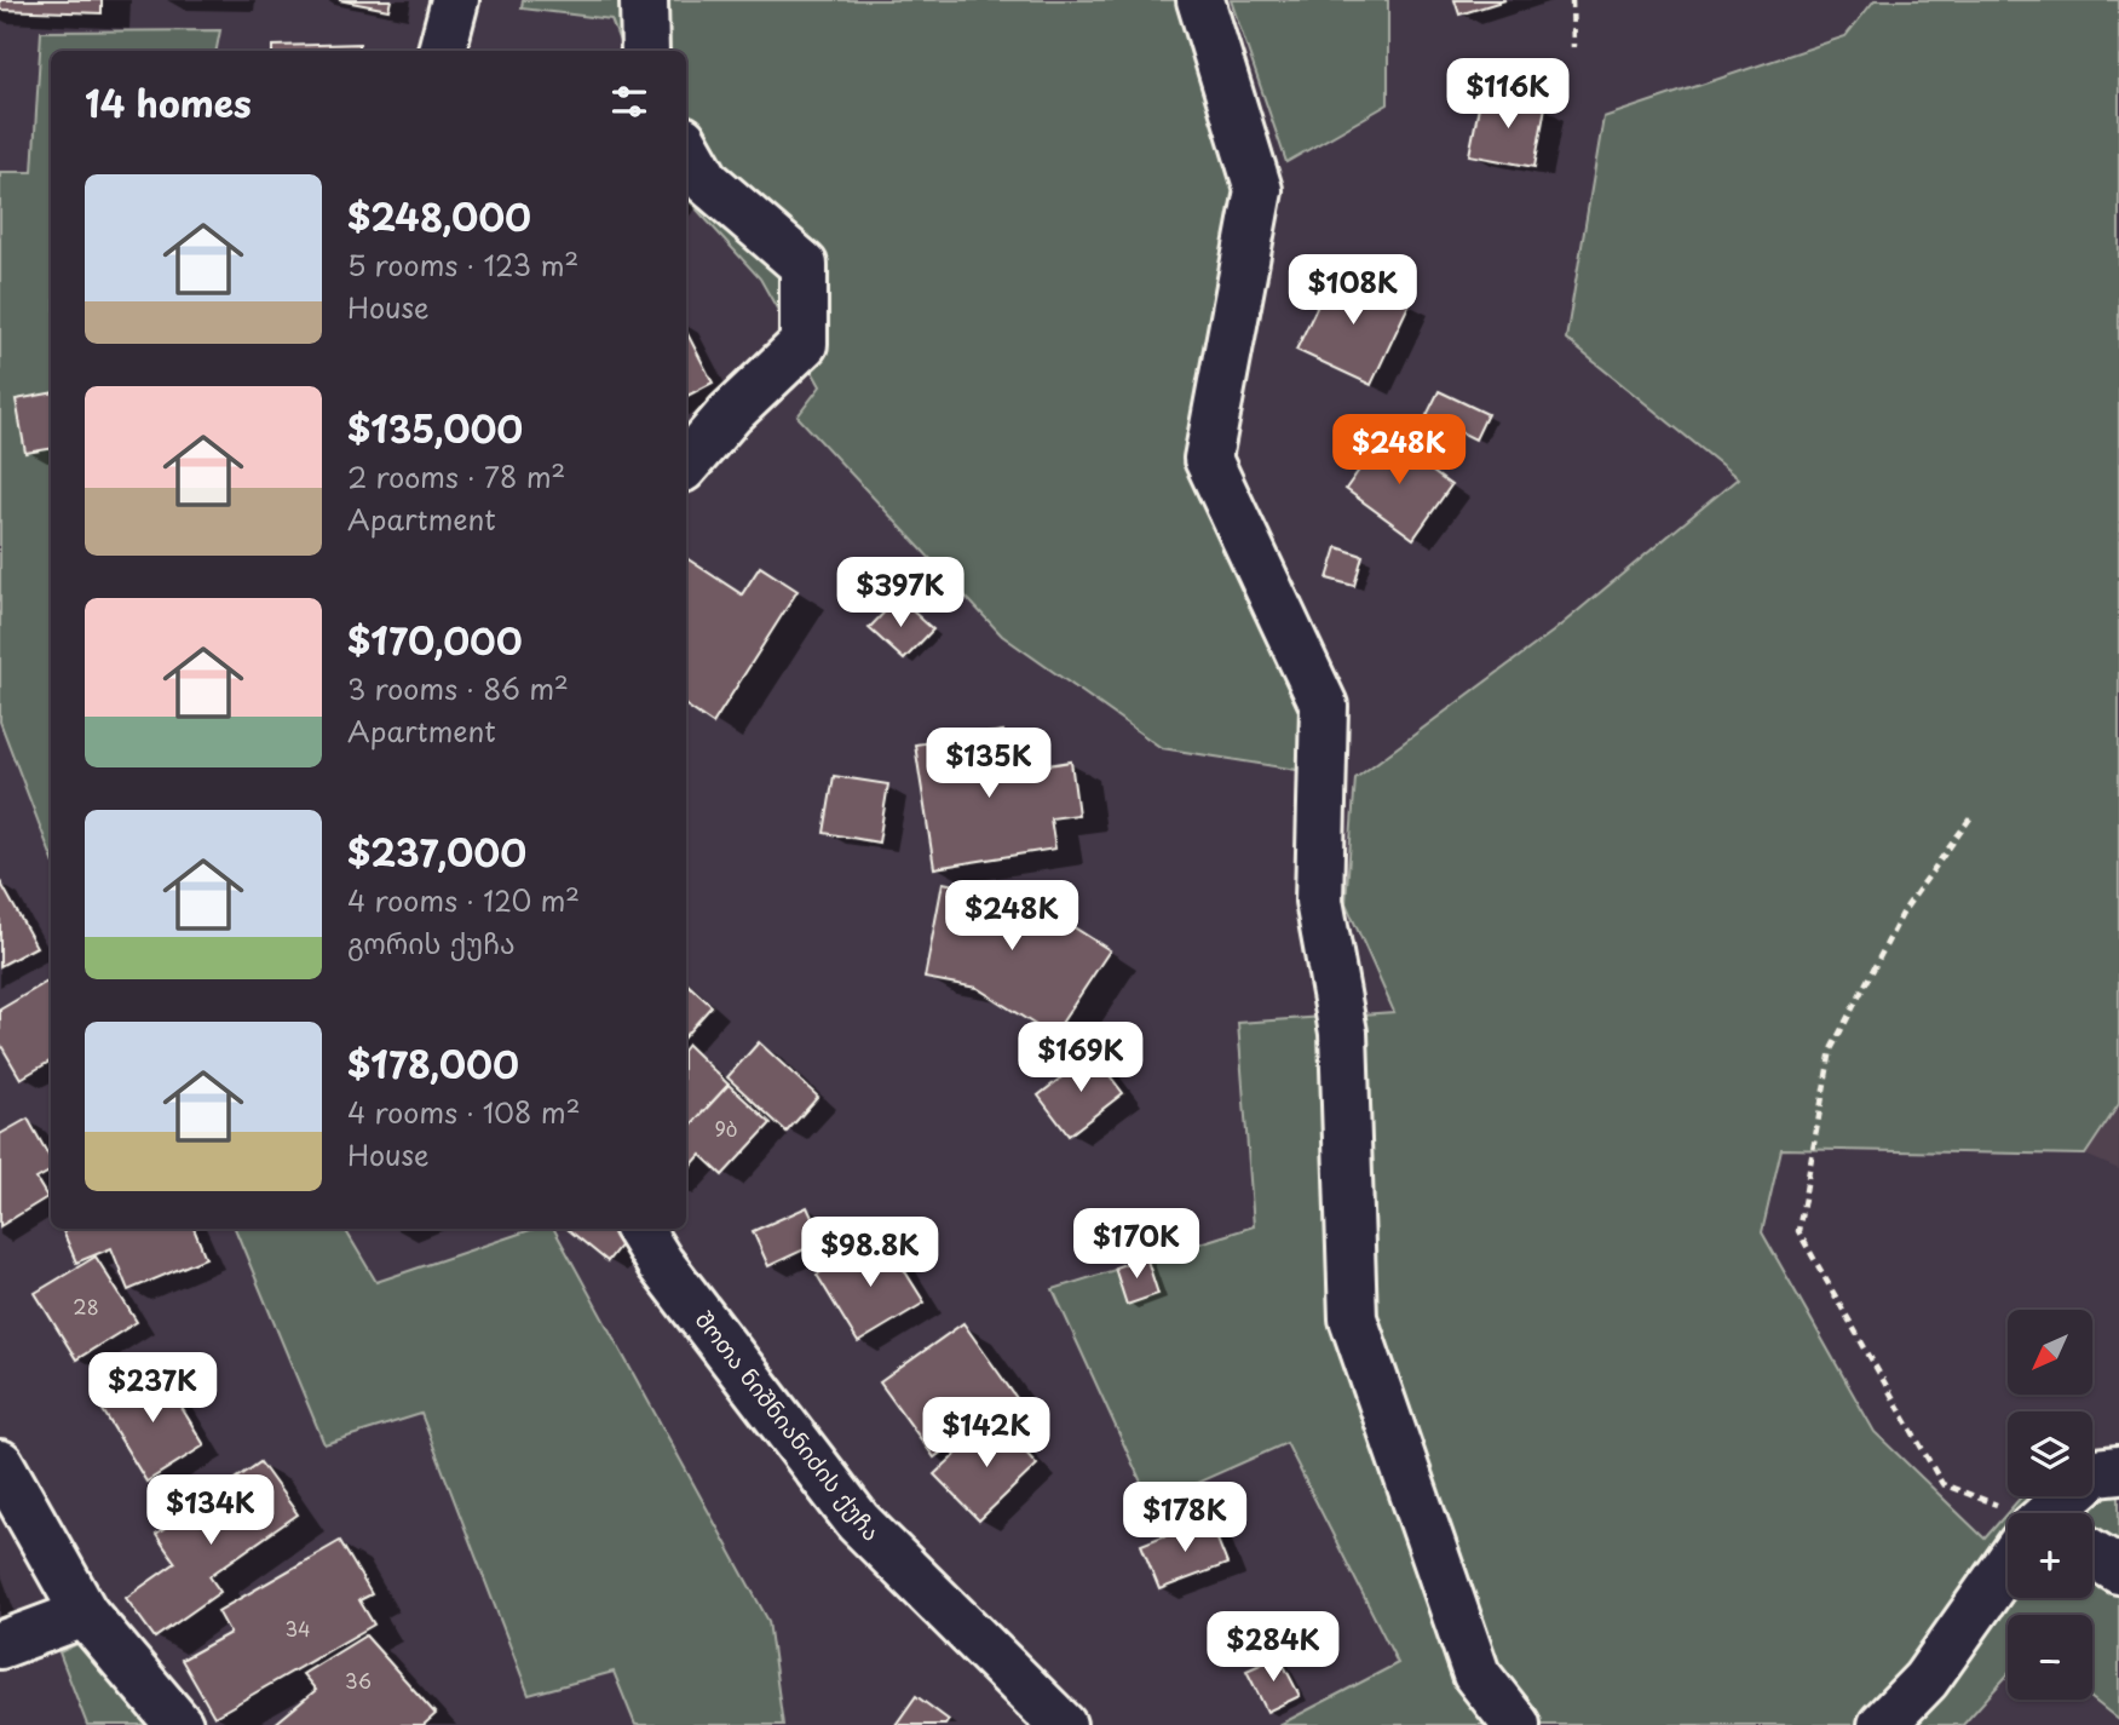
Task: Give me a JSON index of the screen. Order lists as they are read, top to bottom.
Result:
{
  "streets": {
    "street": ["შოთა ნიშნიანიძის ქუჩა"]
  },
  "house_numbers": [
    "9ბ",
    "28",
    "34",
    "36"
  ],
  "north": "bottom left",
  "page": {
    "heading": "14 homes",
    "price": [
      "$116K",
      "$108K",
      "$248K",
      "$397K",
      "$135K",
      "$248K",
      "$169K",
      "$170K",
      "$98.8K",
      "$237K",
      "$142K",
      "$134K",
      "$178K",
      "$284K"
    ],
    "list": [
      {
        "name": "$248,000",
        "note": "5 rooms · 123 m² · House"
      },
      {
        "name": "$135,000",
        "note": "2 rooms · 78 m² · Apartment"
      },
      {
        "name": "$170,000",
        "note": "3 rooms · 86 m² · Apartment"
      },
      {
        "name": "$237,000",
        "note": "4 rooms · 120 m² · გორის ქუჩა"
      },
      {
        "name": "$178,000",
        "note": "4 rooms · 108 m² · House"
      }
    ],
    "map_buttons": ["+", "−"]
  }
}
